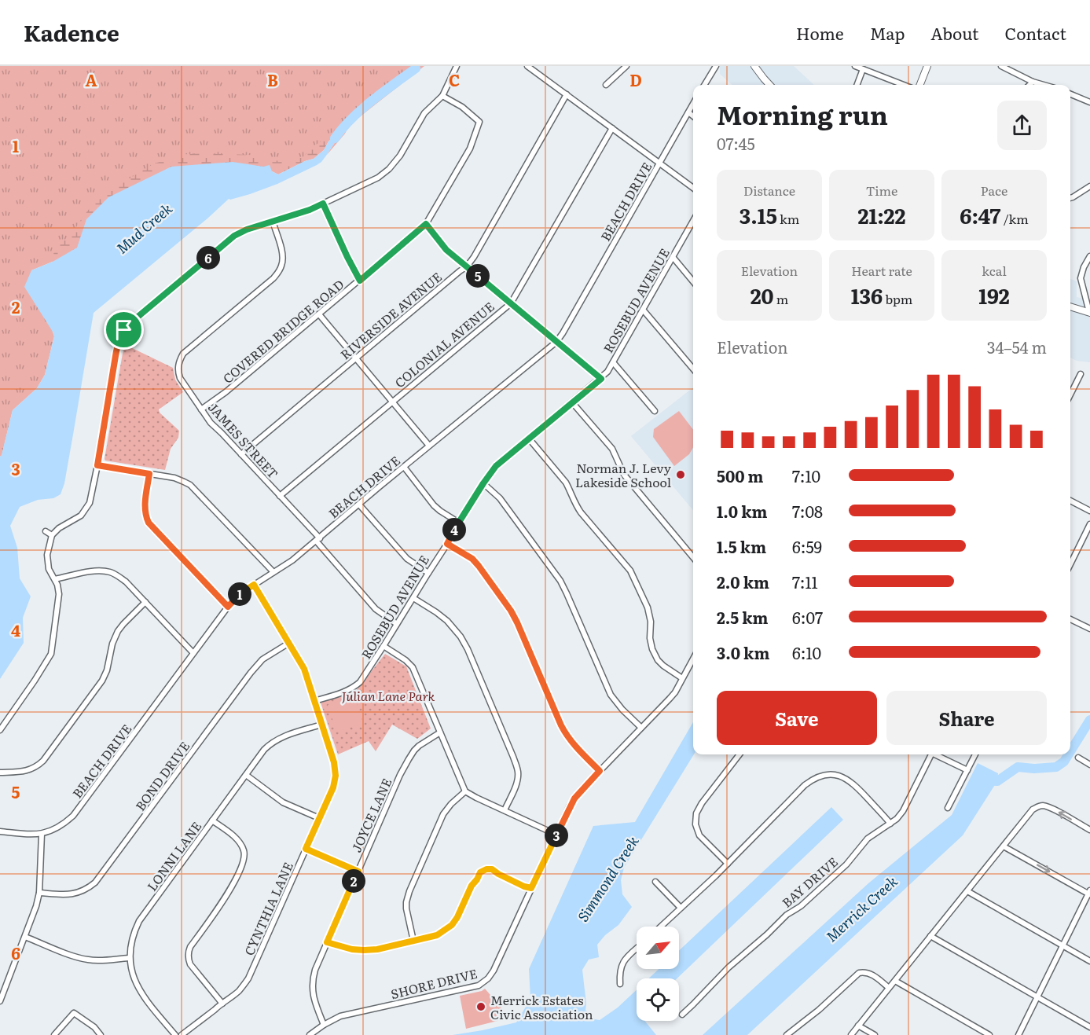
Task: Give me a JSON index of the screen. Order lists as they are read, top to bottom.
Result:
{
  "streets": {
    "street": [
      "BEACH DRIVE",
      "ROSEBUD AVENUE",
      "RIVERSIDE AVENUE",
      "COVERED BRIDGE ROAD",
      "COLONIAL AVENUE",
      "JAMES STREET",
      "BOND DRIVE",
      "JOYCE LANE",
      "LONNI LANE",
      "BAY DRIVE",
      "CYNTHIA LANE",
      "SHORE DRIVE"
    ]
  },
  "crossings": [
    ["BEACH DRIVE", "JAMES STREET"],
    ["BEACH DRIVE", "CYNTHIA LANE"],
    ["ROSEBUD AVENUE", "JAMES STREET"],
    ["ROSEBUD AVENUE", "CYNTHIA LANE"],
    ["RIVERSIDE AVENUE", "JAMES STREET"],
    ["COVERED BRIDGE ROAD", "JAMES STREET"],
    ["COLONIAL AVENUE", "JAMES STREET"],
    ["BOND DRIVE", "CYNTHIA LANE"],
    ["JOYCE LANE", "SHORE DRIVE"],
    ["LONNI LANE", "CYNTHIA LANE"]
  ],
  "water": ["Mud Creek", "Simmond Creek", "Merrick Creek"],
  "parks": ["Julian Lane Park"],
  "places": ["Norman J. Levy Lakeside School", "Merrick Estates Civic Association"],
  "north": "top right",
  "page": {
    "header": "Kadence",
    "nav": [
      "Home",
      "Map",
      "About",
      "Contact"
    ],
    "heading": ["Morning run", "07:45"],
    "stats": [
      ["Distance", "3.15 km"],
      ["Time", "21:22"],
      ["Pace", "6:47 /km"],
      ["Elevation", "20 m"],
      ["Heart rate", "136 bpm"],
      ["kcal", "192"]
    ],
    "pins": [
      "6",
      "5",
      "4",
      "1",
      "3",
      "2"
    ],
    "chart": ["Elevation", "34–54 m"],
    "list": [
      {
        "name": "500 m",
        "note": "7:10"
      },
      {
        "name": "1.0 km",
        "note": "7:08"
      },
      {
        "name": "1.5 km",
        "note": "6:59"
      },
      {
        "name": "2.0 km",
        "note": "7:11"
      },
      {
        "name": "2.5 km",
        "note": "6:07"
      },
      {
        "name": "3.0 km",
        "note": "6:10"
      }
    ],
    "buttons": ["Save", "Share"]
  },
  "grid": {
    "columns": [
      "A",
      "B",
      "C",
      "D"
    ],
    "rows": [
      "1",
      "2",
      "3",
      "4",
      "5",
      "6"
    ]
  }
}
